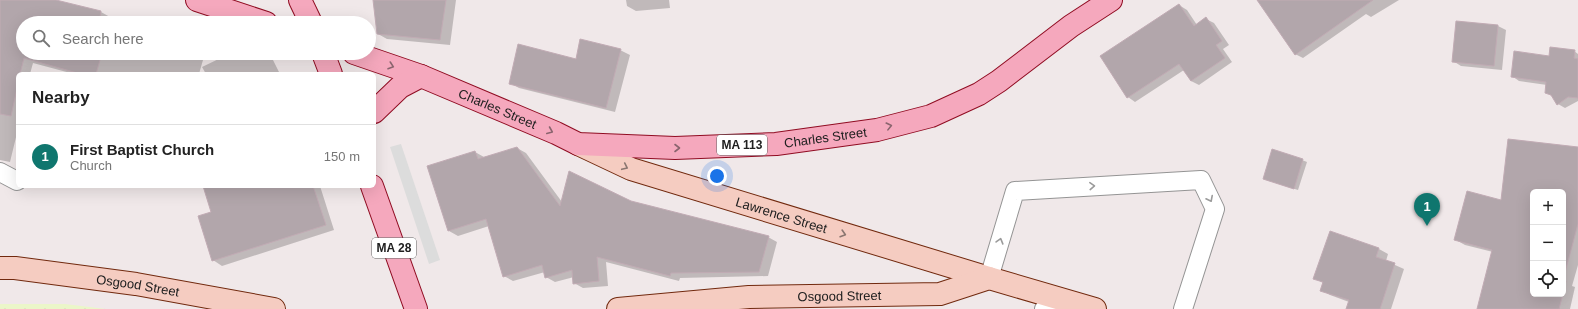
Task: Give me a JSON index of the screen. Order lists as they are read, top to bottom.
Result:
{
  "streets": {
    "main road": [
      "Charles Street",
      "MA 113",
      "Lawrence Street",
      "MA 28",
      "Osgood Street"
    ]
  },
  "crossings": [
    ["Charles Street", "Lawrence Street"],
    ["Lawrence Street", "Osgood Street"]
  ],
  "one_way": ["Charles Street", "Lawrence Street"],
  "page": {
    "search": "Search here",
    "heading": "Nearby",
    "list": [
      {
        "mark": "1",
        "name": "First Baptist Church",
        "note": "Church",
        "value": "150 m"
      }
    ],
    "map_buttons": ["+", "−"],
    "pins": "1"
  }
}
